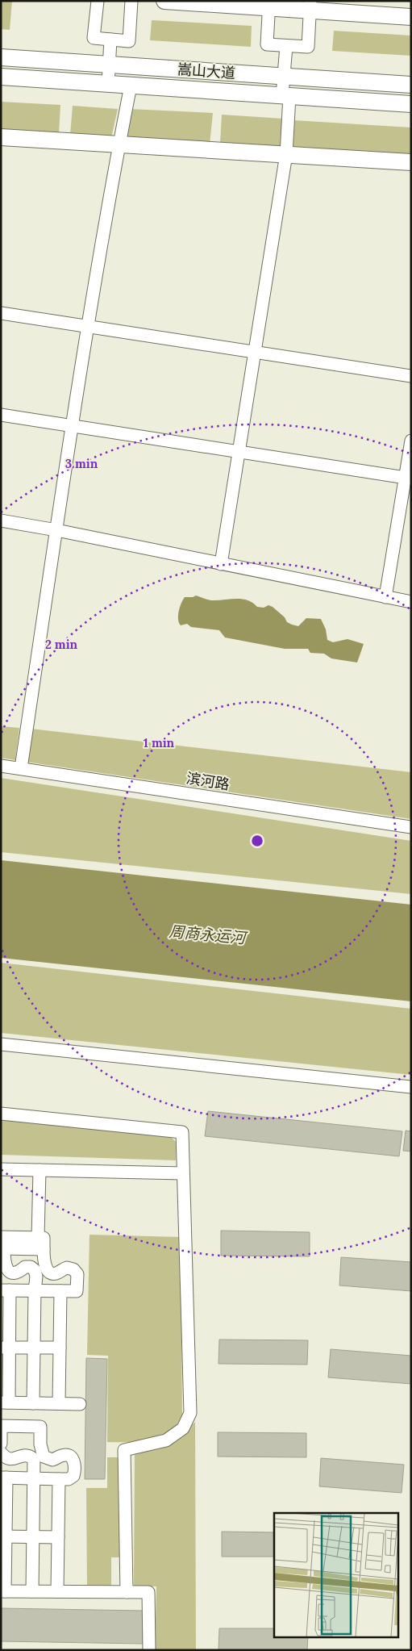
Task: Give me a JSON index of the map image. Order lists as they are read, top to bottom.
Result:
{
  "streets": {
    "main road": ["嵩山大道"],
    "street": ["滨河路"]
  },
  "water": ["周商永运河"],
  "rings": ["3 min", "2 min", "1 min"]
}
